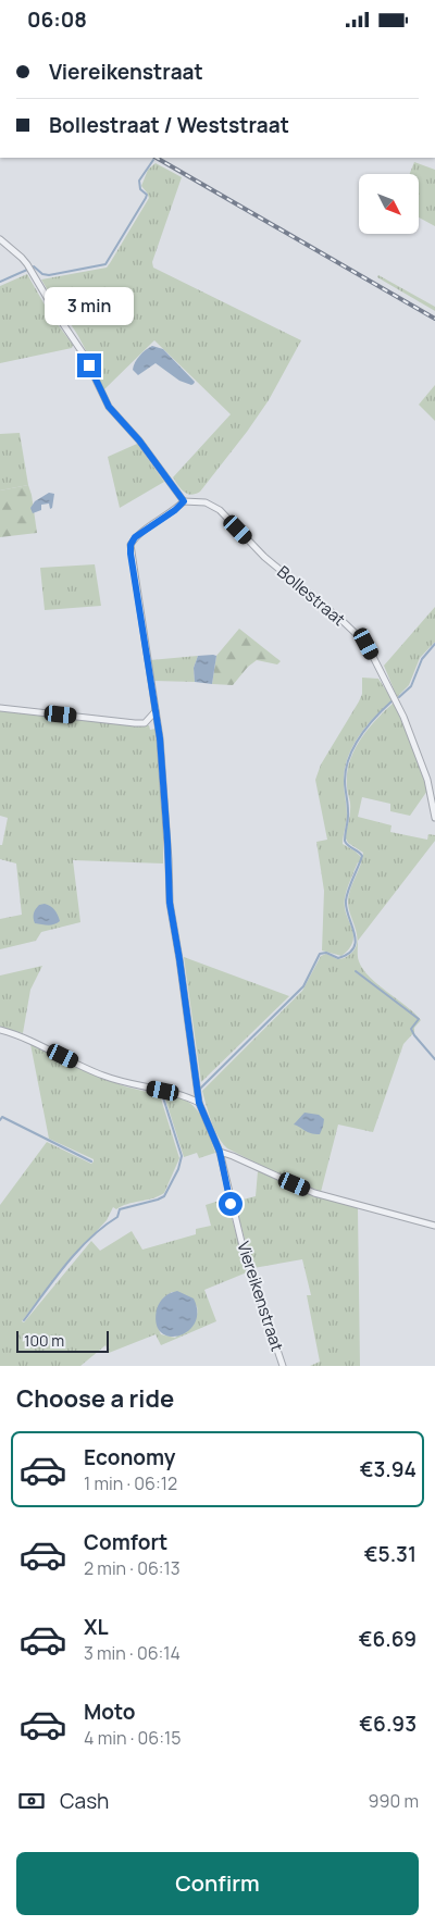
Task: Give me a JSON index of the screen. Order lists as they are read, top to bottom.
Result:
{
  "streets": {
    "street": ["Bollestraat", "Viereikenstraat"]
  },
  "crossings": [
    ["Bollestraat", "Viereikenstraat"]
  ],
  "scale_bar": "100 m",
  "north": "bottom right",
  "page": {
    "status": "06:08",
    "banner": ["Viereikenstraat", "Bollestraat / Weststraat"],
    "bubble": "3 min",
    "scale": "100 m",
    "heading": "Choose a ride",
    "list": [
      {
        "name": "Economy",
        "note": "1 min · 06:12",
        "value": "€3.94"
      },
      {
        "name": "Comfort",
        "note": "2 min · 06:13",
        "value": "€5.31"
      },
      {
        "name": "XL",
        "note": "3 min · 06:14",
        "value": "€6.69"
      },
      {
        "name": "Moto",
        "note": "4 min · 06:15",
        "value": "€6.93"
      }
    ],
    "pay": ["Cash", "990 m"],
    "buttons": "Confirm"
  }
}
